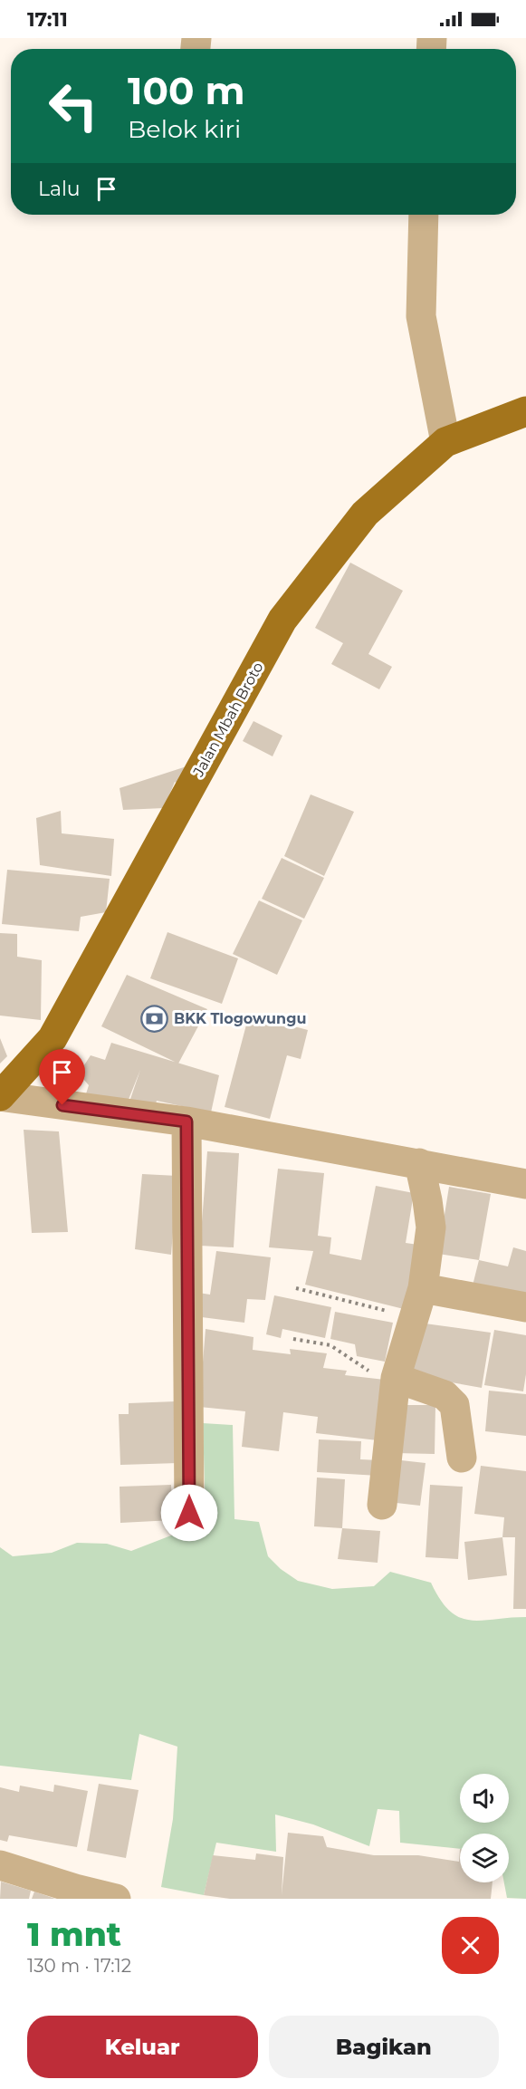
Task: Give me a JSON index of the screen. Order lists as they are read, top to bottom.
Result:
{
  "streets": {
    "main road": ["Jalan Mbah Broto"]
  },
  "places": {
    "bank": ["BKK Tlogowungu"]
  },
  "page": {
    "status": "17:11",
    "turn": ["100 m", "Belok kiri"],
    "then": "Lalu",
    "heading": ["1 mnt", "130 m · 17:12"],
    "buttons": ["Keluar", "Bagikan"]
  }
}
